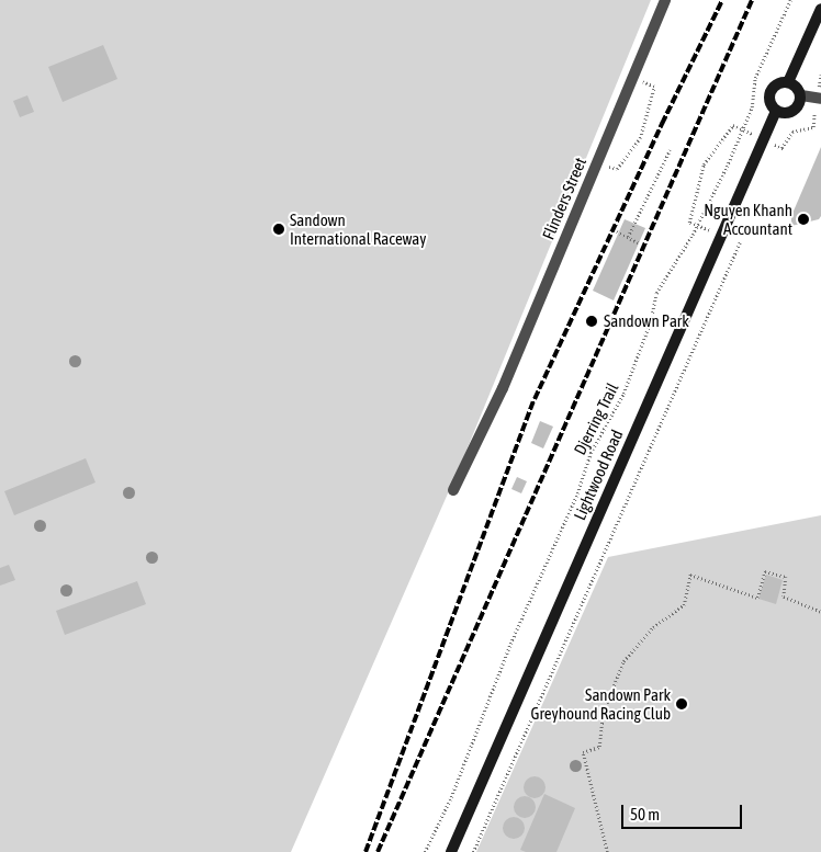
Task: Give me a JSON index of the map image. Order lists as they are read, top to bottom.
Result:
{
  "streets": {
    "main road": ["Lightwood Road"],
    "street": ["Flinders Street"],
    "path": ["Djerring Trail"]
  },
  "places": [
    "Nguyen Khanh Accountant",
    "Sandown International Raceway",
    "Sandown Park",
    "Sandown Park Greyhound Racing Club"
  ],
  "scale_bar": "50 m"
}
